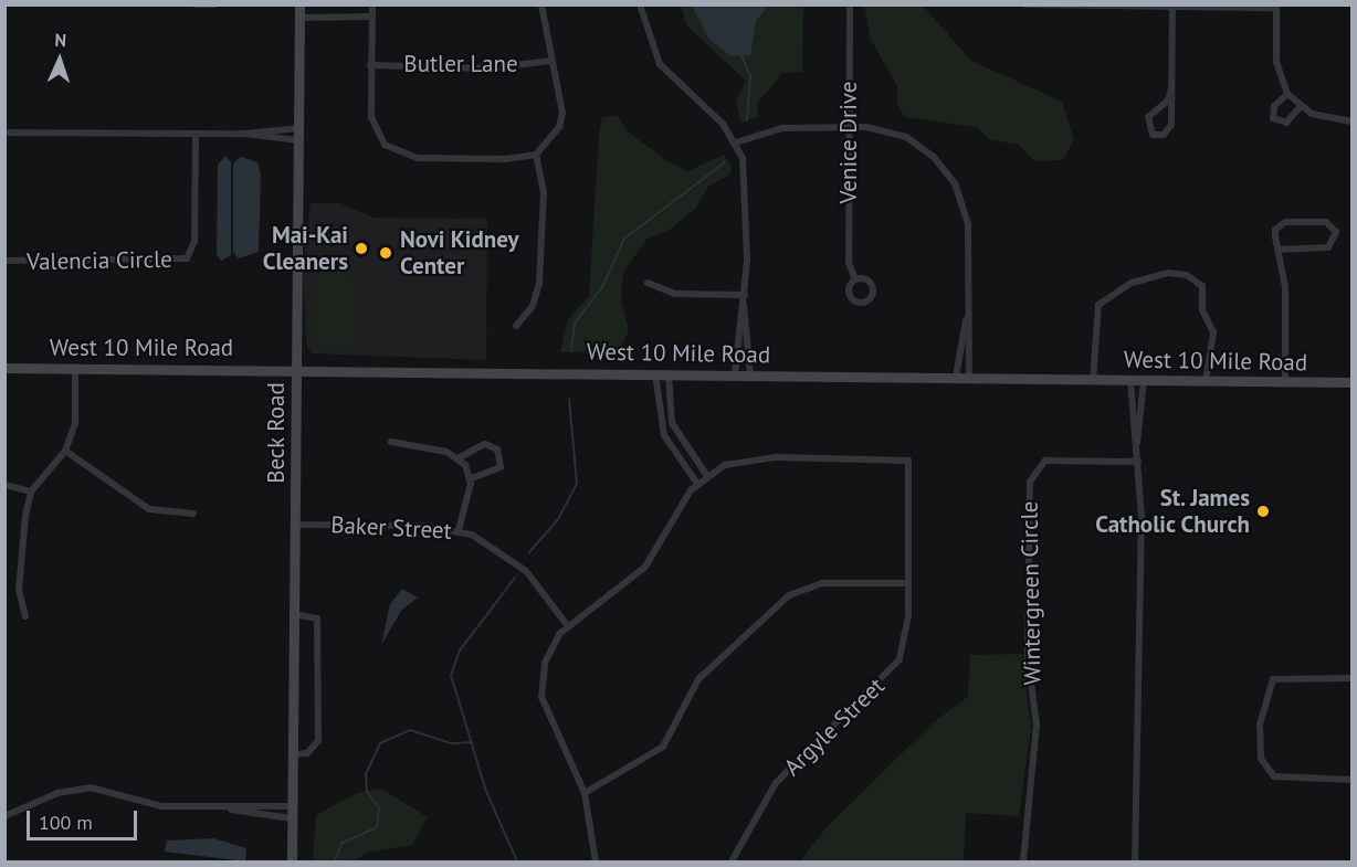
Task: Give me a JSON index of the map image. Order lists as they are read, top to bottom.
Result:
{
  "streets": {
    "main road": ["West 10 Mile Road", "Beck Road"],
    "street": [
      "Butler Lane",
      "Venice Drive",
      "Valencia Circle",
      "Baker Street",
      "Wintergreen Circle",
      "Argyle Street"
    ]
  },
  "crossings": [
    ["West 10 Mile Road", "Beck Road"],
    ["Beck Road", "Baker Street"]
  ],
  "places": ["Mai-Kai Cleaners", "Novi Kidney Center", "St. James Catholic Church"],
  "scale_bar": "100 m",
  "north": "top"
}
